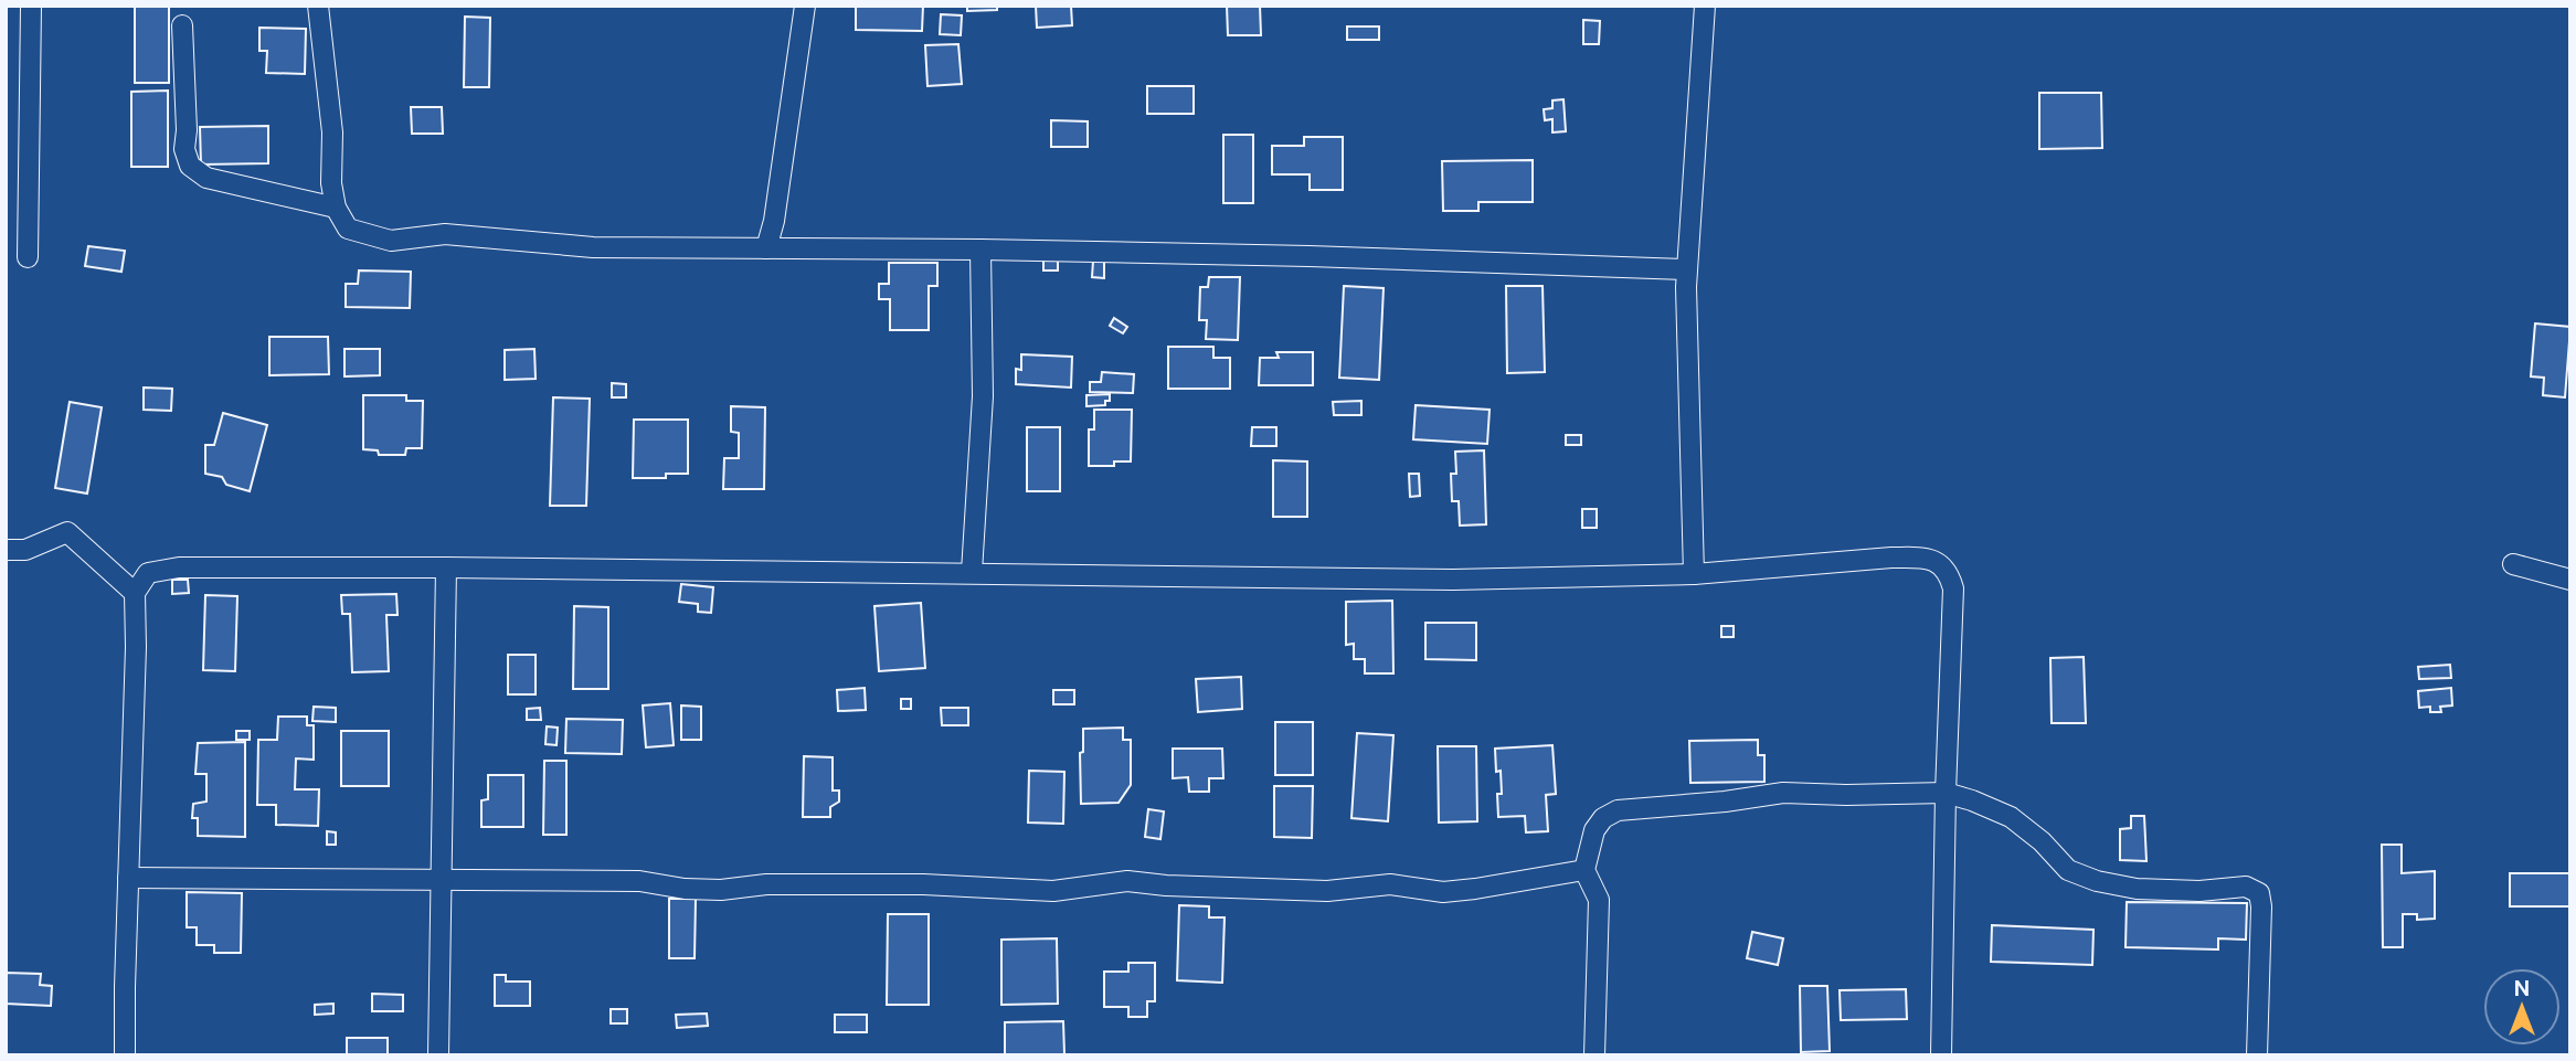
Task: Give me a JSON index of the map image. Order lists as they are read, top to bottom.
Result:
{
  "north": "top"
}
